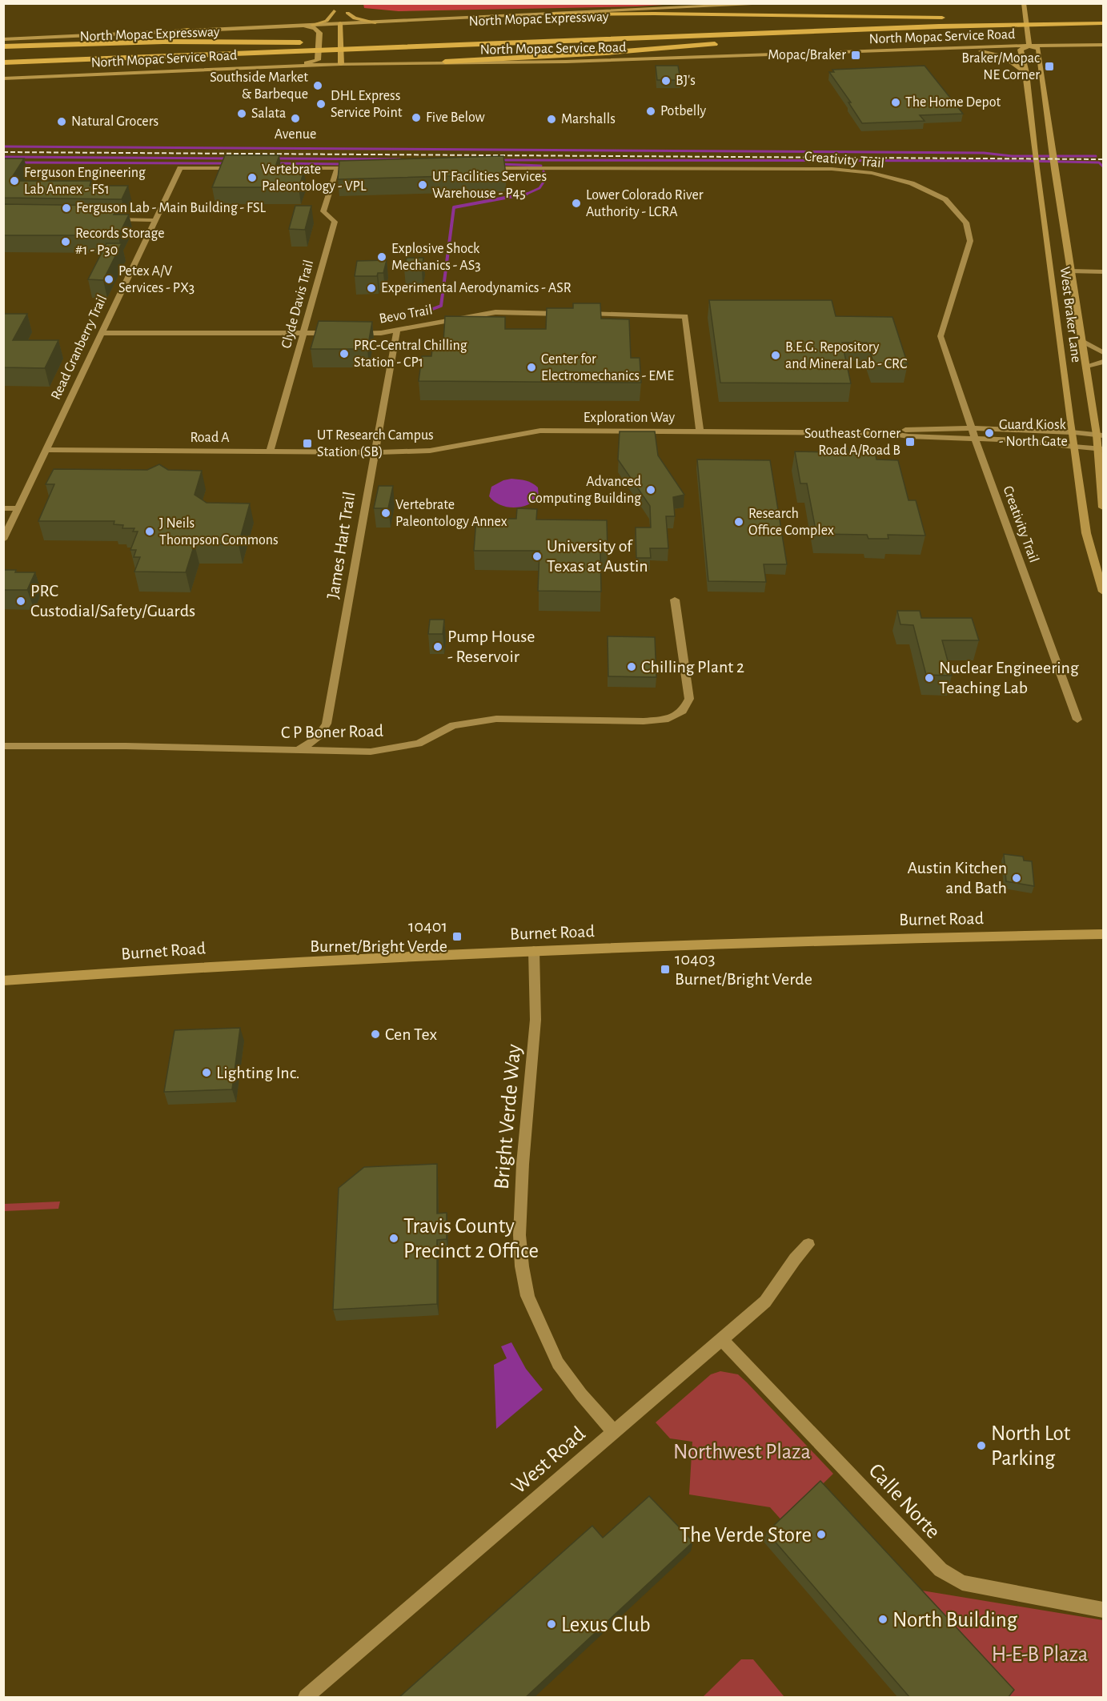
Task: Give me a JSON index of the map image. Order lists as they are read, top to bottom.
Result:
{
  "streets": {
    "highway": ["North Mopac Expressway"],
    "main road": ["North Mopac Service Road", "West Braker Lane", "Burnet Road"],
    "street": [
      "Creativity Trail",
      "Clyde Davis Trail",
      "Bevo Trail",
      "Read Granberry Trail",
      "Exploration Way",
      "Road A",
      "James Hart Trail",
      "C P Boner Road",
      "Bright Verde Way",
      "West Road",
      "Calle Norte"
    ]
  },
  "crossings": [
    ["North Mopac Service Road", "West Braker Lane"],
    ["Creativity Trail", "Exploration Way"],
    ["Clyde Davis Trail", "Road A"],
    ["Bevo Trail", "James Hart Trail"],
    ["West Braker Lane", "Exploration Way"],
    ["Read Granberry Trail", "Road A"],
    ["Exploration Way", "Road A"],
    ["Exploration Way", "James Hart Trail"],
    ["Road A", "James Hart Trail"],
    ["James Hart Trail", "C P Boner Road"],
    ["Burnet Road", "Bright Verde Way"],
    ["Bright Verde Way", "West Road"],
    ["West Road", "Calle Norte"]
  ],
  "parks": ["Northwest Plaza", "H-E-B Plaza"],
  "places": {
    "transit": [
      "Mopac/Braker",
      "Braker/Mopac NE Corner",
      "Southeast Corner Road A/Road B",
      "UT Research Campus Station (SB)",
      "10401 Burnet/Bright Verde",
      "10403 Burnet/Bright Verde"
    ],
    "other": [
      "BJ's",
      "Southside Market & Barbeque",
      "The Home Depot",
      "DHL Express Service Point",
      "Potbelly",
      "Salata",
      "Five Below",
      "Avenue",
      "Marshalls",
      "Natural Grocers",
      "Vertebrate Paleontology - VPL",
      "Ferguson Engineering Lab Annex - FS1",
      "UT Facilities Services Warehouse - P45",
      "Lower Colorado River Authority - LCRA",
      "Ferguson Lab - Main Building - FSL",
      "Records Storage #1 - P30",
      "Explosive Shock Mechanics - AS3",
      "Petex A/V Services - PX3",
      "Experimental Aerodynamics - ASR",
      "PRC-Central Chilling Station - CP1",
      "B.E.G. Repository and Mineral Lab - CRC",
      "Center for Electromechanics - EME",
      "Guard Kiosk - North Gate",
      "Advanced Computing Building",
      "Vertebrate Paleontology Annex",
      "Research Office Complex",
      "J Neils Thompson Commons",
      "University of Texas at Austin",
      "PRC Custodial/Safety/Guards",
      "Pump House - Reservoir",
      "Chilling Plant 2",
      "Nuclear Engineering Teaching Lab",
      "Austin Kitchen and Bath",
      "Cen Tex",
      "Lighting Inc.",
      "Travis County Precinct 2 Office",
      "North Lot Parking",
      "The Verde Store",
      "North Building",
      "Lexus Club"
    ]
  }
}
